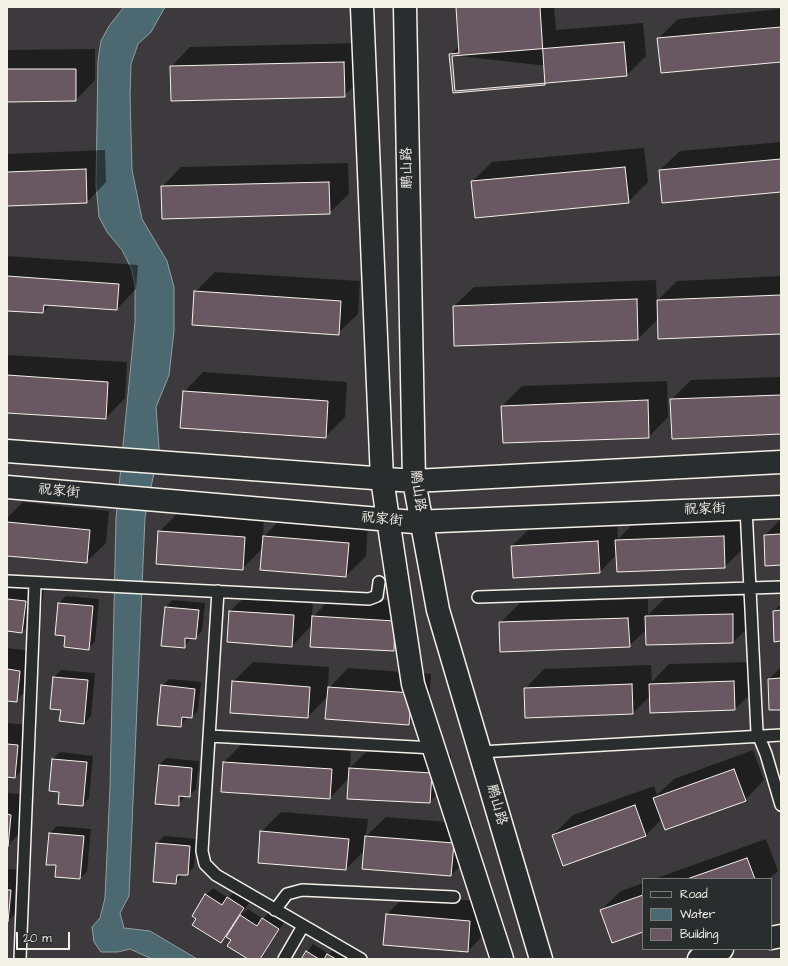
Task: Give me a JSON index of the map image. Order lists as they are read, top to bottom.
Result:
{
  "streets": {
    "street": ["鹏山路", "祝家街"]
  },
  "crossings": [
    ["鹏山路", "祝家街"]
  ],
  "legend": ["Road", "Water", "Building"],
  "scale_bar": "20 m"
}
